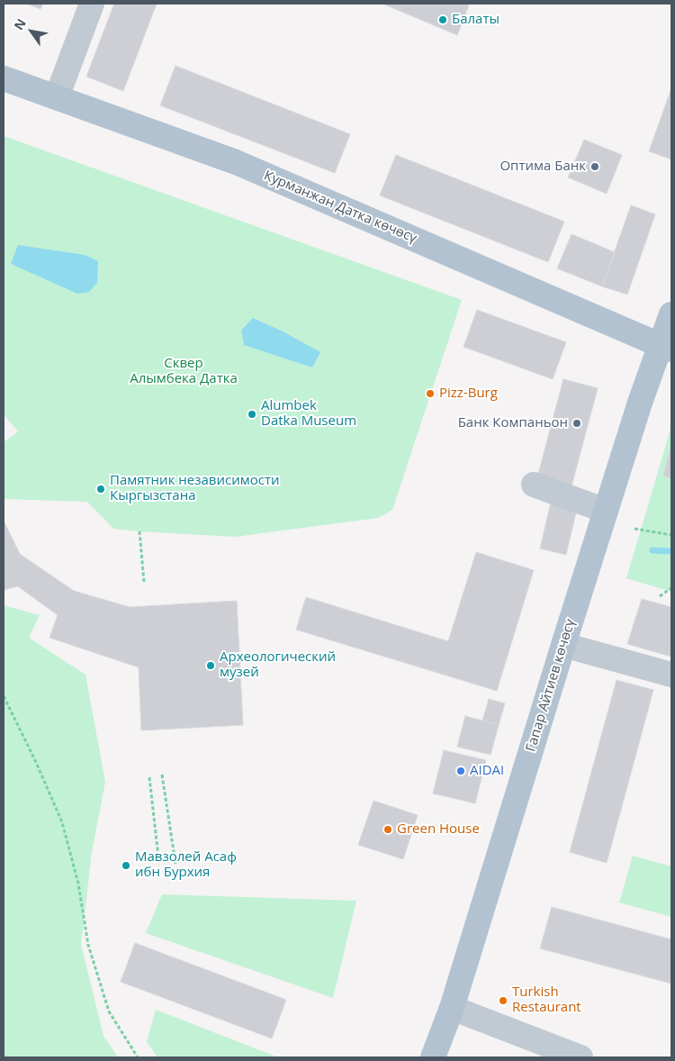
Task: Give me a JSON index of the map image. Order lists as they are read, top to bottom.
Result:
{
  "streets": {
    "main road": ["Курманжан Датка көчөсү", "Гапар Айтиев көчөсү"]
  },
  "crossings": [
    ["Курманжан Датка көчөсү", "Гапар Айтиев көчөсү"]
  ],
  "parks": ["Сквер Алымбека Датка"],
  "places": [
    "Балаты",
    "Оптима Банк",
    "Pizz-Burg",
    "Alumbek Datka Museum",
    "Банк Компаньон",
    "Памятник независимости Кыргызстана",
    "Археологический музей",
    "AIDAI",
    "Green House",
    "Мавзолей Асаф ибн Бурхия",
    "Turkish Restaurant"
  ],
  "north": "top left"
}
